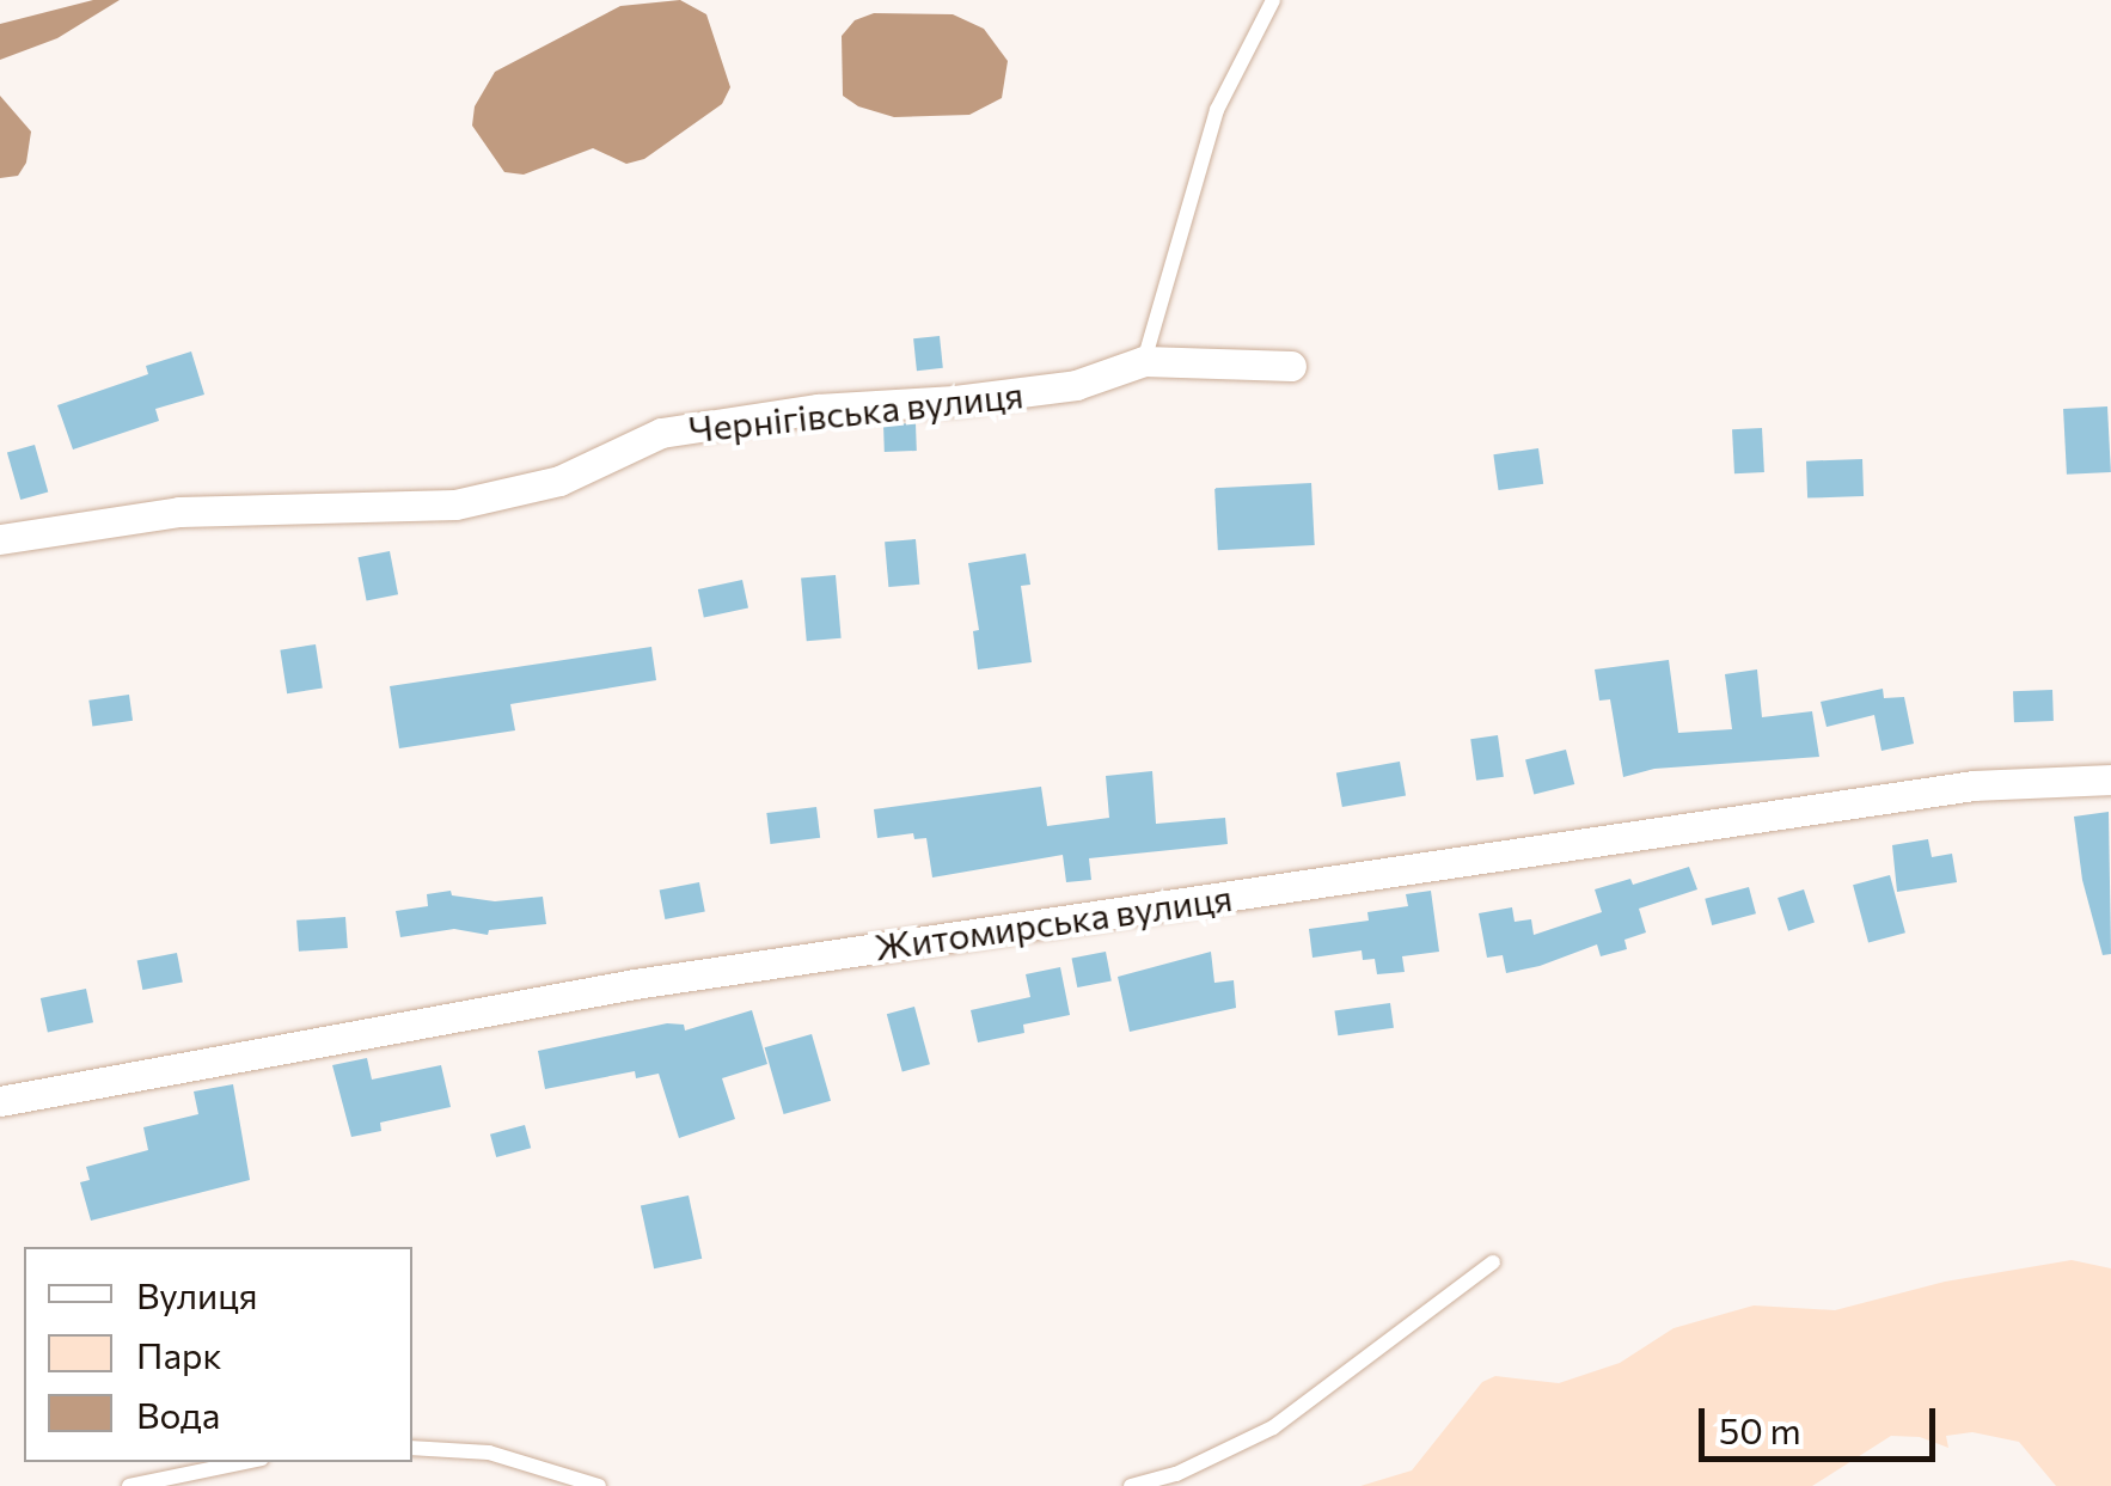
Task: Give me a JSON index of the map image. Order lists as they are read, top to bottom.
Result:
{
  "streets": {
    "street": ["Чернігівська вулиця", "Житомирська вулиця"]
  },
  "legend": ["Вулиця", "Парк", "Вода"],
  "scale_bar": "50 m"
}
